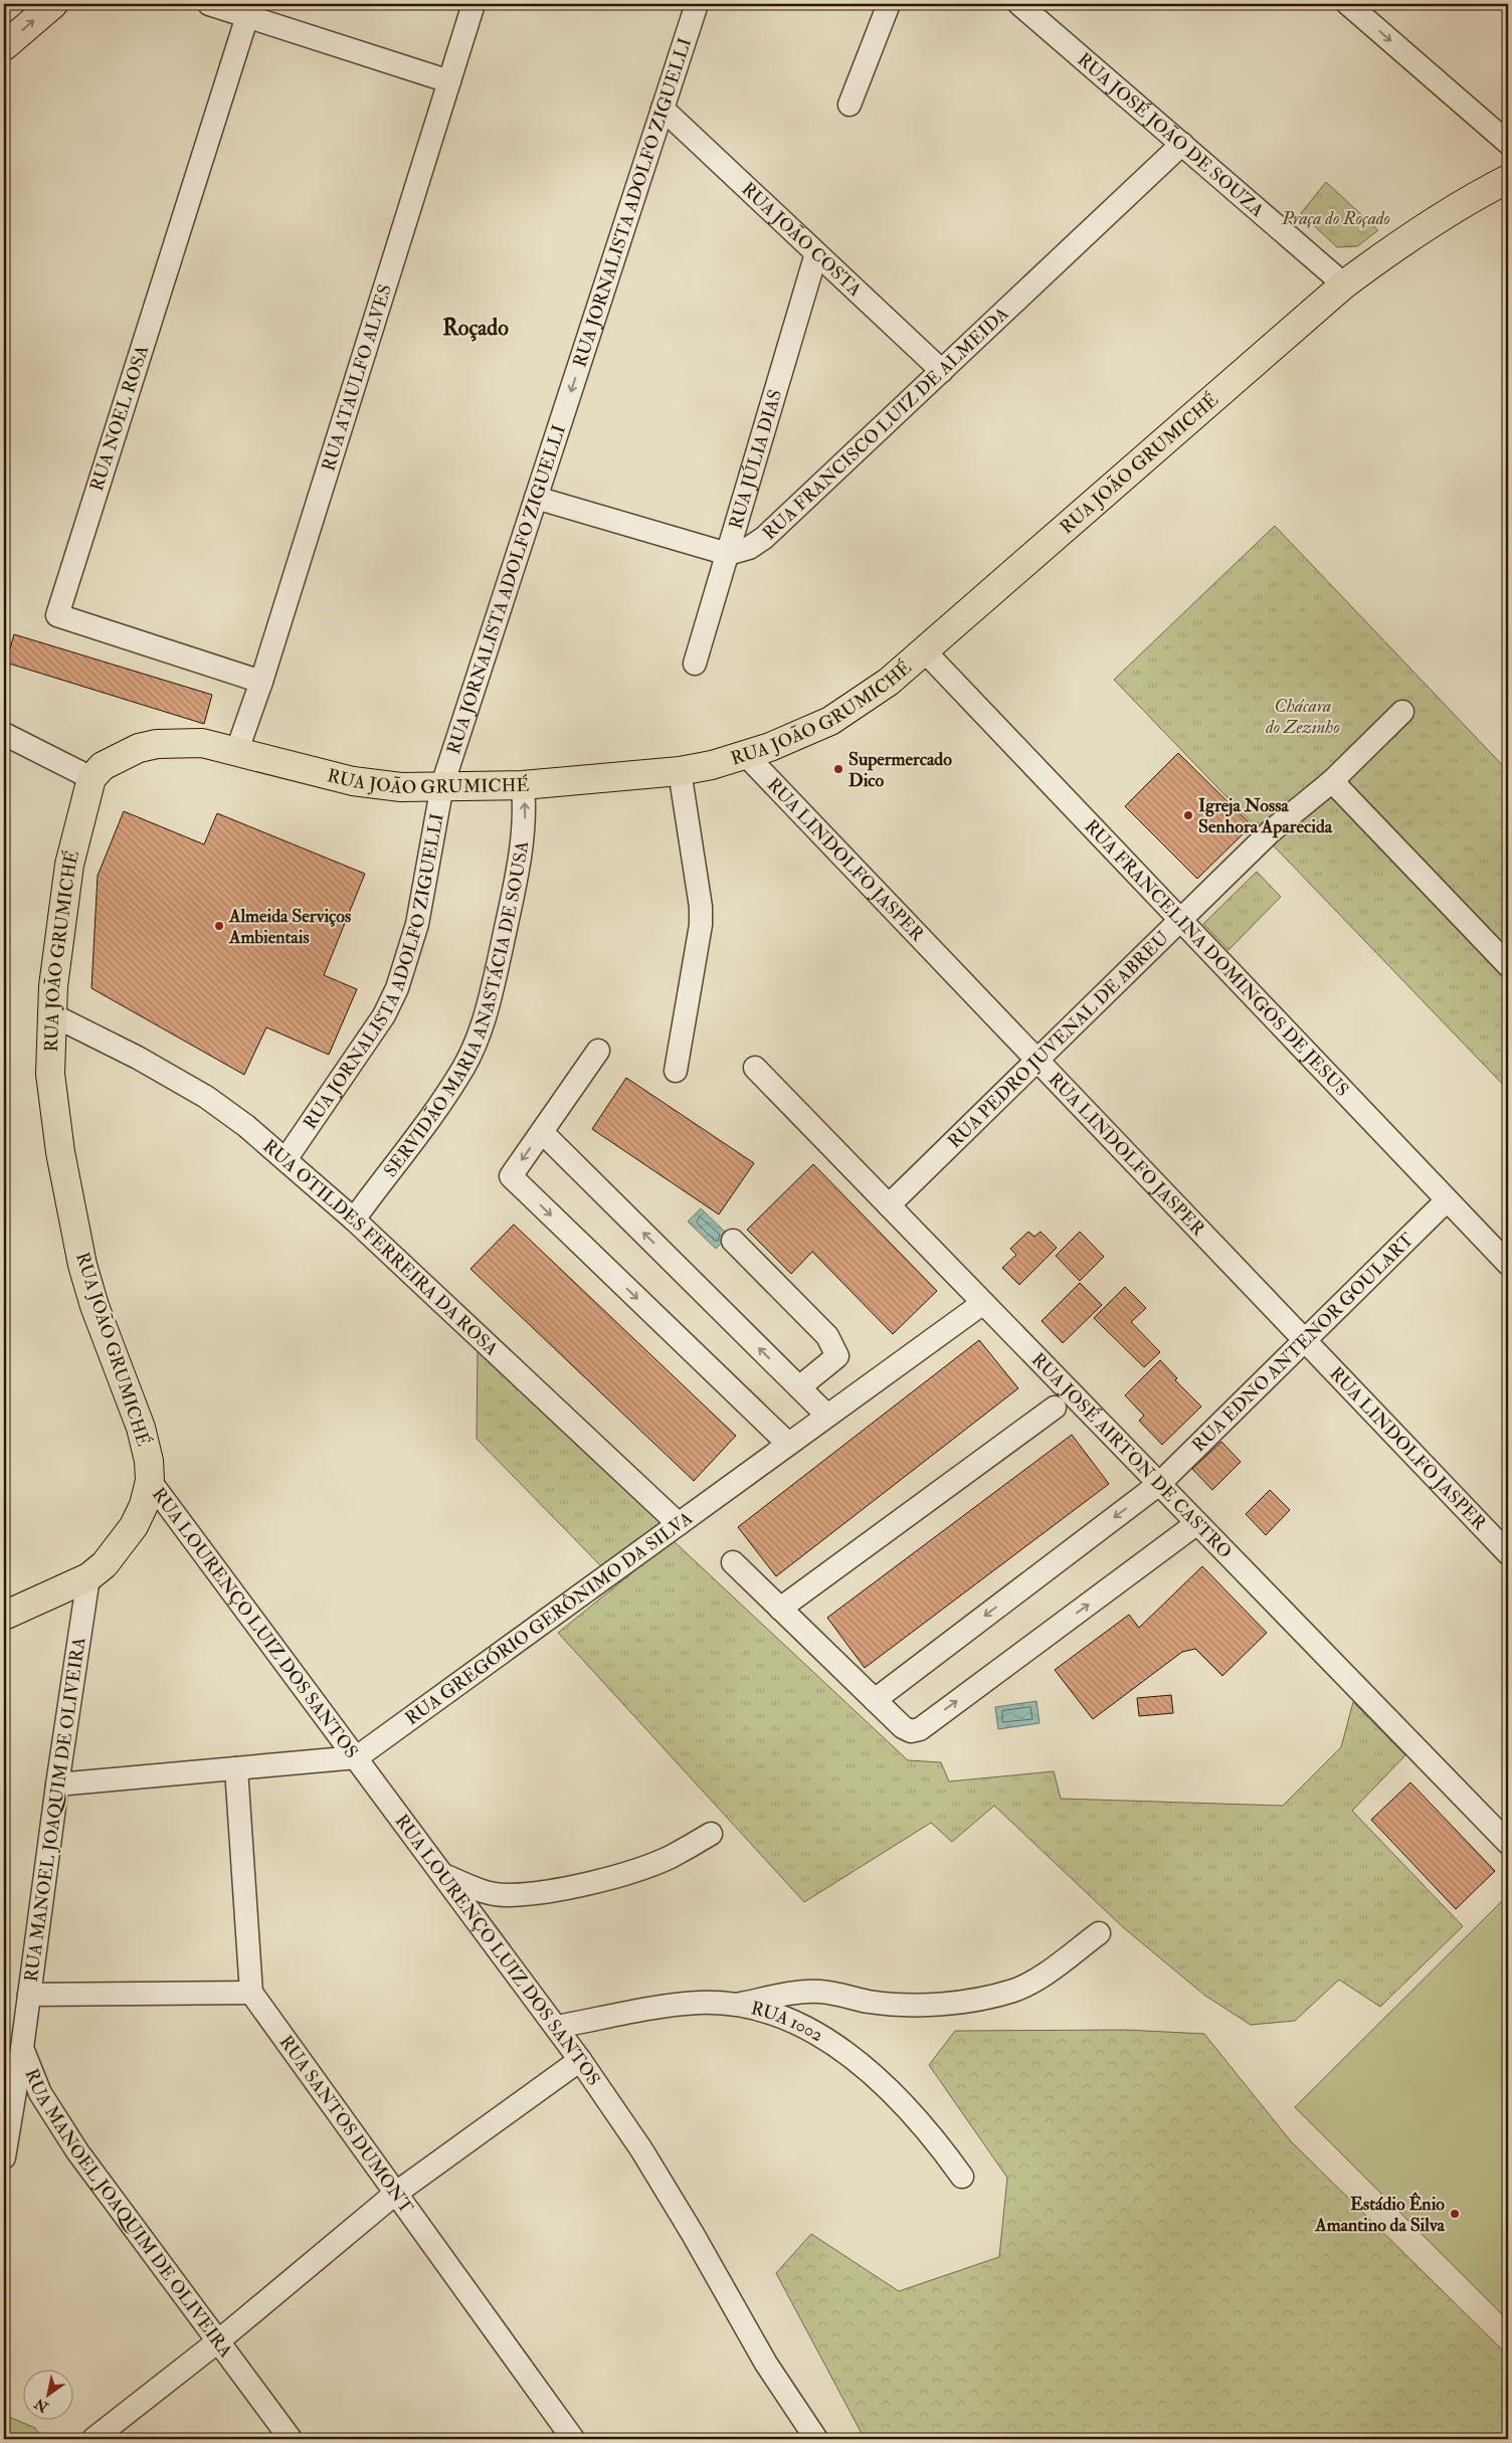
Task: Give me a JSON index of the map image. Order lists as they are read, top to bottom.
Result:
{
  "streets": {
    "main road": ["RUA JOÃO GRUMICHÉ"],
    "street": [
      "RUA JOSÉ JOÃO DE SOUZA",
      "RUA JORNALISTA ADOLFO ZIGUELLI",
      "RUA JOÃO COSTA",
      "RUA ATAULFO ALVES",
      "RUA NOEL ROSA",
      "RUA FRANCISCO LUIZ DE ALMEIDA",
      "RUA JÚLIA DIAS",
      "RUA LINDOLFO JASPER",
      "RUA FRANCELINA DOMINGOS DE JESUS",
      "SERVIDÃO MARIA ANASTÁCIA DE SOUSA",
      "RUA PEDRO JUVENAL DE ABREU",
      "RUA OTILDES FERREIRA DA ROSA",
      "RUA EDNO ANTENOR GOULART",
      "RUA JOSÉ AIRTON DE CASTRO",
      "RUA GREGÓRIO GERÔNIMO DA SILVA",
      "RUA LOURENÇO LUIZ DOS SANTOS",
      "RUA MANOEL JOAQUIM DE OLIVEIRA",
      "RUA 1002",
      "RUA SANTOS DUMONT"
    ]
  },
  "crossings": [
    ["RUA JOSÉ JOÃO DE SOUZA", "RUA FRANCISCO LUIZ DE ALMEIDA"],
    ["RUA JOSÉ JOÃO DE SOUZA", "RUA JOÃO GRUMICHÉ"],
    ["RUA JORNALISTA ADOLFO ZIGUELLI", "RUA JOÃO COSTA"],
    ["RUA JORNALISTA ADOLFO ZIGUELLI", "RUA JOÃO GRUMICHÉ"],
    ["RUA JORNALISTA ADOLFO ZIGUELLI", "RUA OTILDES FERREIRA DA ROSA"],
    ["RUA JOÃO COSTA", "RUA FRANCISCO LUIZ DE ALMEIDA"],
    ["RUA JOÃO COSTA", "RUA JÚLIA DIAS"],
    ["RUA ATAULFO ALVES", "RUA NOEL ROSA"],
    ["RUA ATAULFO ALVES", "RUA JOÃO GRUMICHÉ"],
    ["RUA FRANCISCO LUIZ DE ALMEIDA", "RUA JÚLIA DIAS"],
    ["RUA JOÃO GRUMICHÉ", "RUA LINDOLFO JASPER"],
    ["RUA JOÃO GRUMICHÉ", "RUA FRANCELINA DOMINGOS DE JESUS"],
    ["RUA JOÃO GRUMICHÉ", "SERVIDÃO MARIA ANASTÁCIA DE SOUSA"],
    ["RUA JOÃO GRUMICHÉ", "RUA OTILDES FERREIRA DA ROSA"],
    ["RUA JOÃO GRUMICHÉ", "RUA LOURENÇO LUIZ DOS SANTOS"],
    ["RUA JOÃO GRUMICHÉ", "RUA MANOEL JOAQUIM DE OLIVEIRA"],
    ["RUA LINDOLFO JASPER", "RUA PEDRO JUVENAL DE ABREU"],
    ["RUA LINDOLFO JASPER", "RUA EDNO ANTENOR GOULART"],
    ["RUA FRANCELINA DOMINGOS DE JESUS", "RUA PEDRO JUVENAL DE ABREU"],
    ["RUA FRANCELINA DOMINGOS DE JESUS", "RUA EDNO ANTENOR GOULART"],
    ["SERVIDÃO MARIA ANASTÁCIA DE SOUSA", "RUA OTILDES FERREIRA DA ROSA"],
    ["RUA PEDRO JUVENAL DE ABREU", "RUA JOSÉ AIRTON DE CASTRO"],
    ["RUA OTILDES FERREIRA DA ROSA", "RUA GREGÓRIO GERÔNIMO DA SILVA"],
    ["RUA EDNO ANTENOR GOULART", "RUA JOSÉ AIRTON DE CASTRO"],
    ["RUA JOSÉ AIRTON DE CASTRO", "RUA GREGÓRIO GERÔNIMO DA SILVA"],
    ["RUA GREGÓRIO GERÔNIMO DA SILVA", "RUA LOURENÇO LUIZ DOS SANTOS"],
    ["RUA LOURENÇO LUIZ DOS SANTOS", "RUA 1002"]
  ],
  "districts": ["Roçado"],
  "parks": ["Praça do Roçado", "Chácara do Zezinho"],
  "places": [
    "Supermercado Dico",
    "Igreja Nossa Senhora Aparecida",
    "Almeida Serviços Ambientais",
    "Estádio Ênio Amantino da Silva"
  ],
  "north": "bottom left"
}
